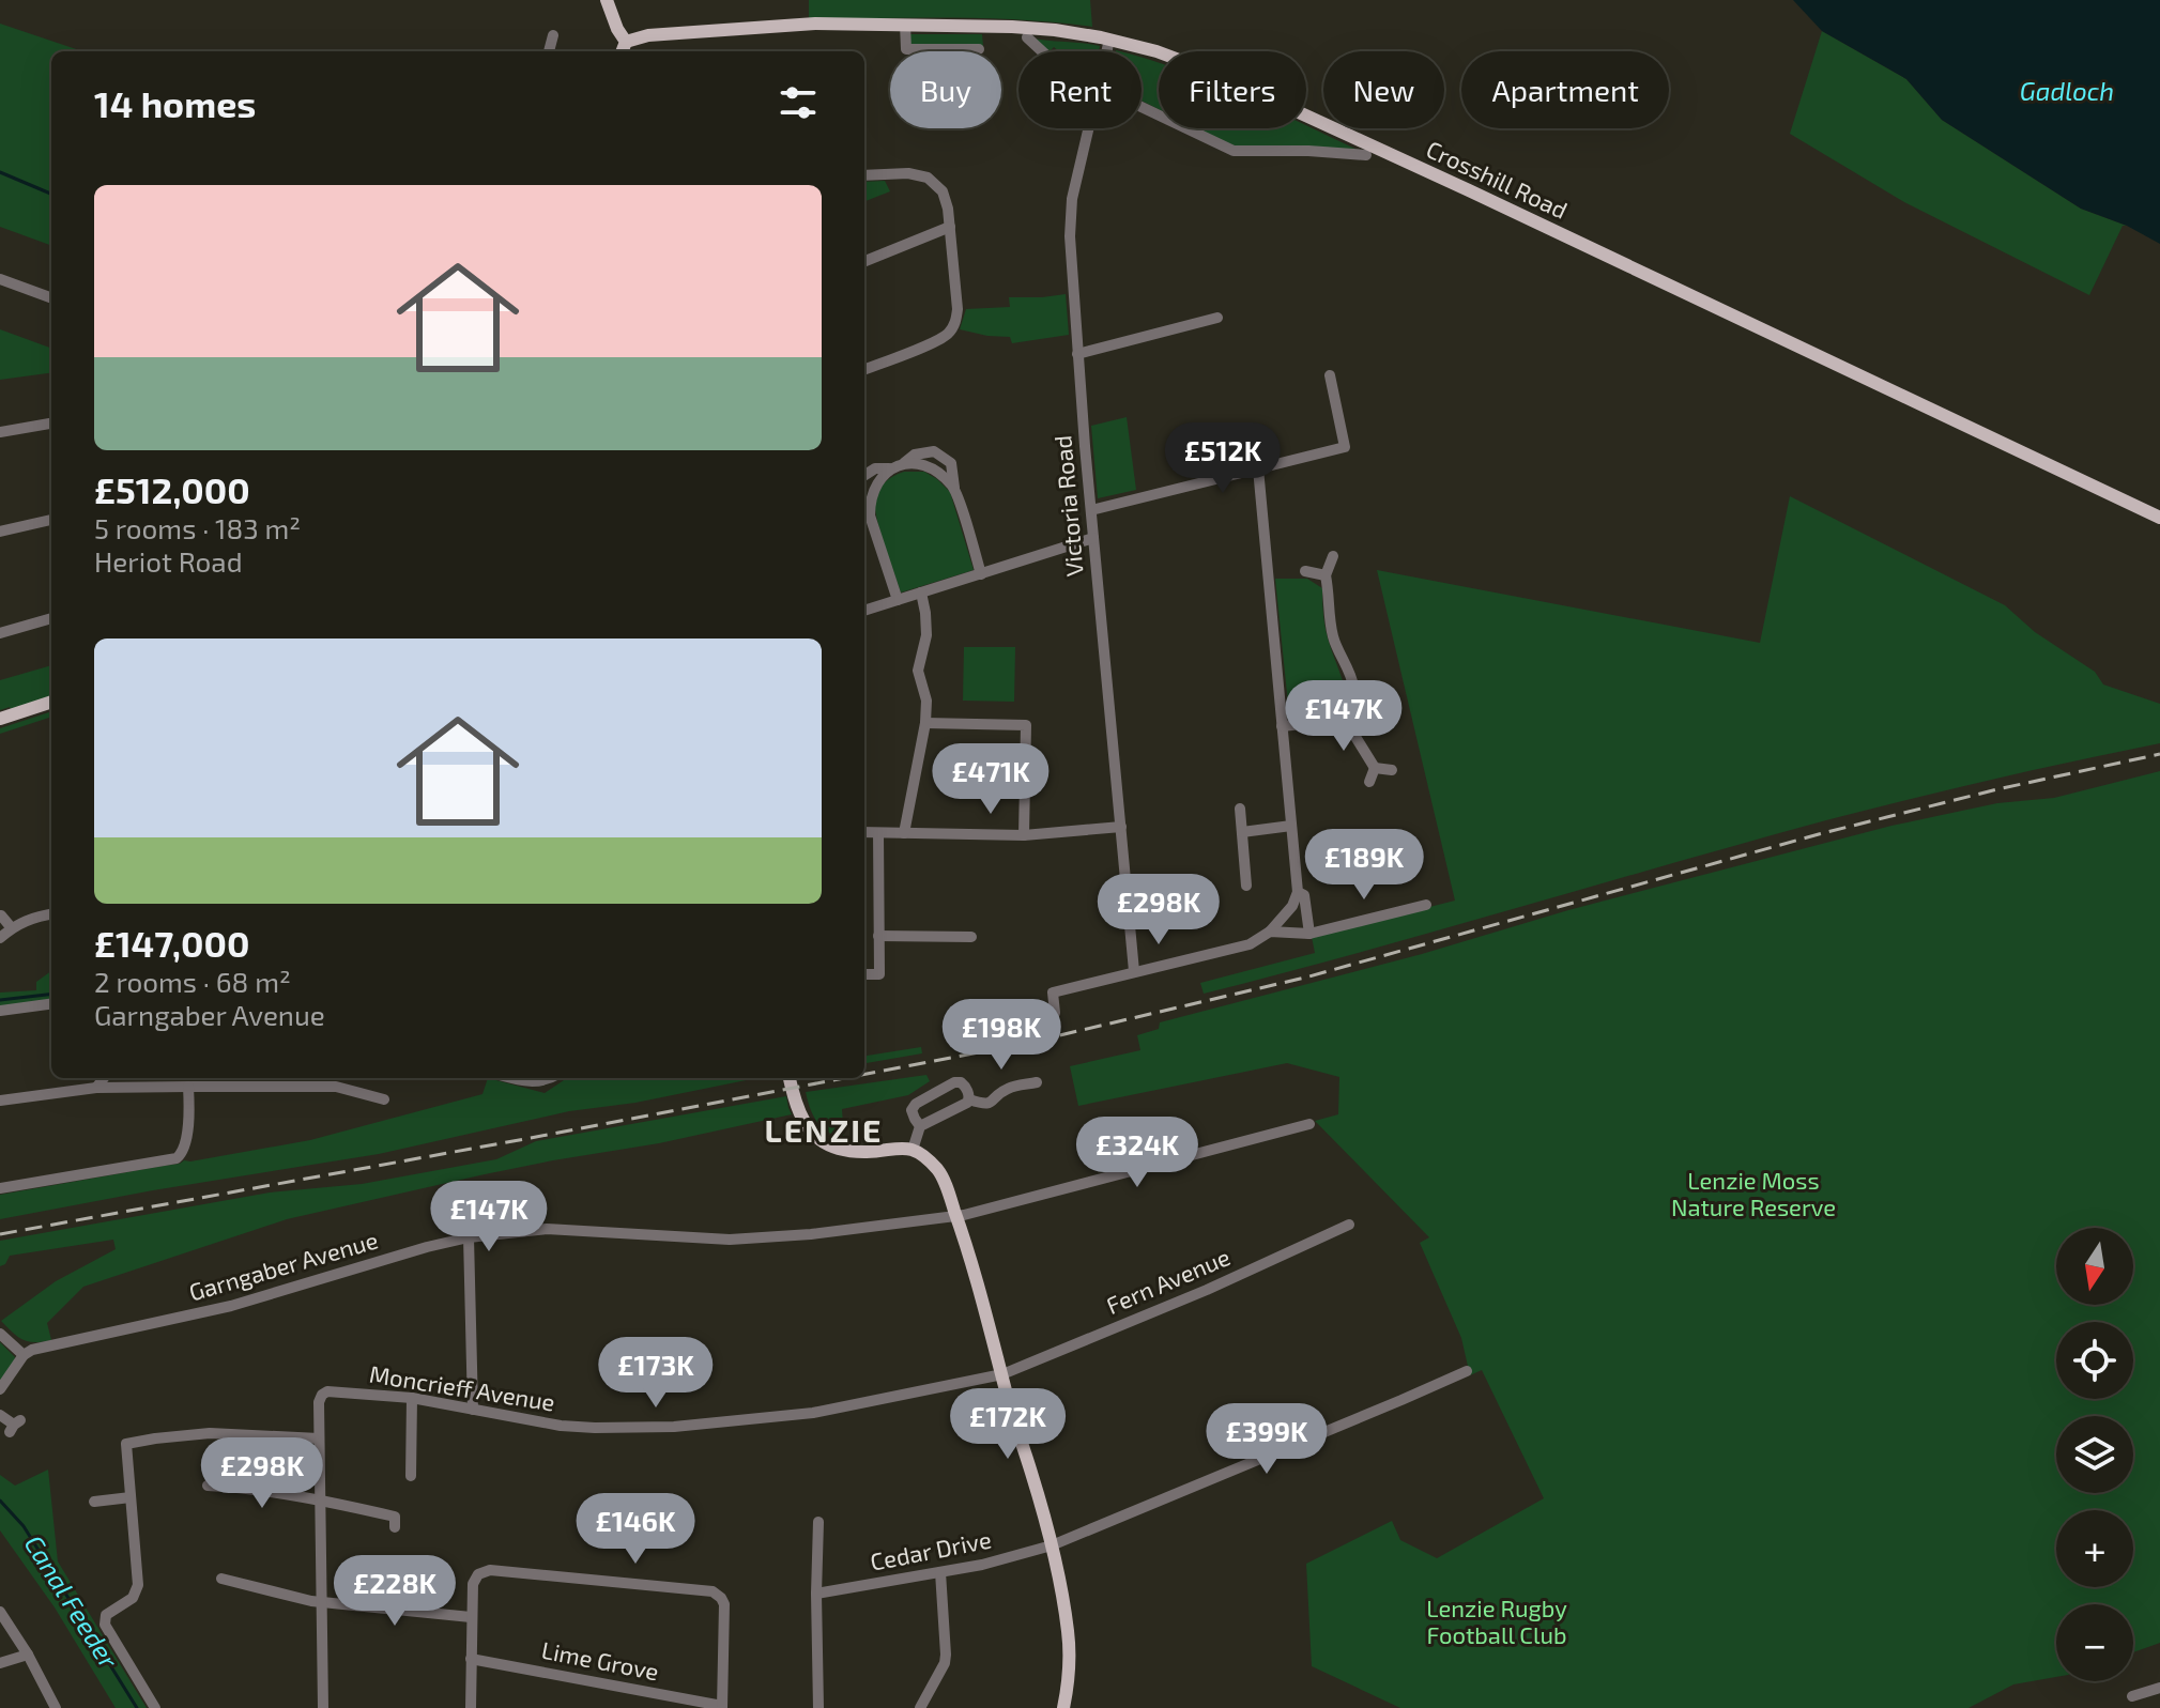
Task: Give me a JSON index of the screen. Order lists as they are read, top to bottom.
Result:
{
  "streets": {
    "main road": ["Crosshill Road"],
    "street": [
      "Victoria Road",
      "Garngaber Avenue",
      "Fern Avenue",
      "Moncrieff Avenue",
      "Cedar Drive",
      "Lime Grove"
    ]
  },
  "crossings": [
    ["Crosshill Road", "Victoria Road"],
    ["Fern Avenue", "Moncrieff Avenue"]
  ],
  "districts": ["LENZIE"],
  "water": ["Gadloch", "Canal Feeder"],
  "parks": ["Lenzie Moss Nature Reserve", "Lenzie Rugby Football Club"],
  "north": "bottom",
  "page": {
    "chip": [
      "Buy",
      "Rent",
      "Filters",
      "New",
      "Apartment"
    ],
    "heading": "14 homes",
    "list": [
      {
        "name": "£512,000",
        "note": "5 rooms · 183 m² · Heriot Road"
      },
      {
        "name": "£147,000",
        "note": "2 rooms · 68 m² · Garngaber Avenue"
      }
    ],
    "price": [
      "£512K",
      "£147K",
      "£471K",
      "£189K",
      "£298K",
      "£198K",
      "£324K",
      "£147K",
      "£173K",
      "£172K",
      "£399K",
      "£298K",
      "£146K",
      "£228K"
    ],
    "map_buttons": ["+", "−"]
  }
}
